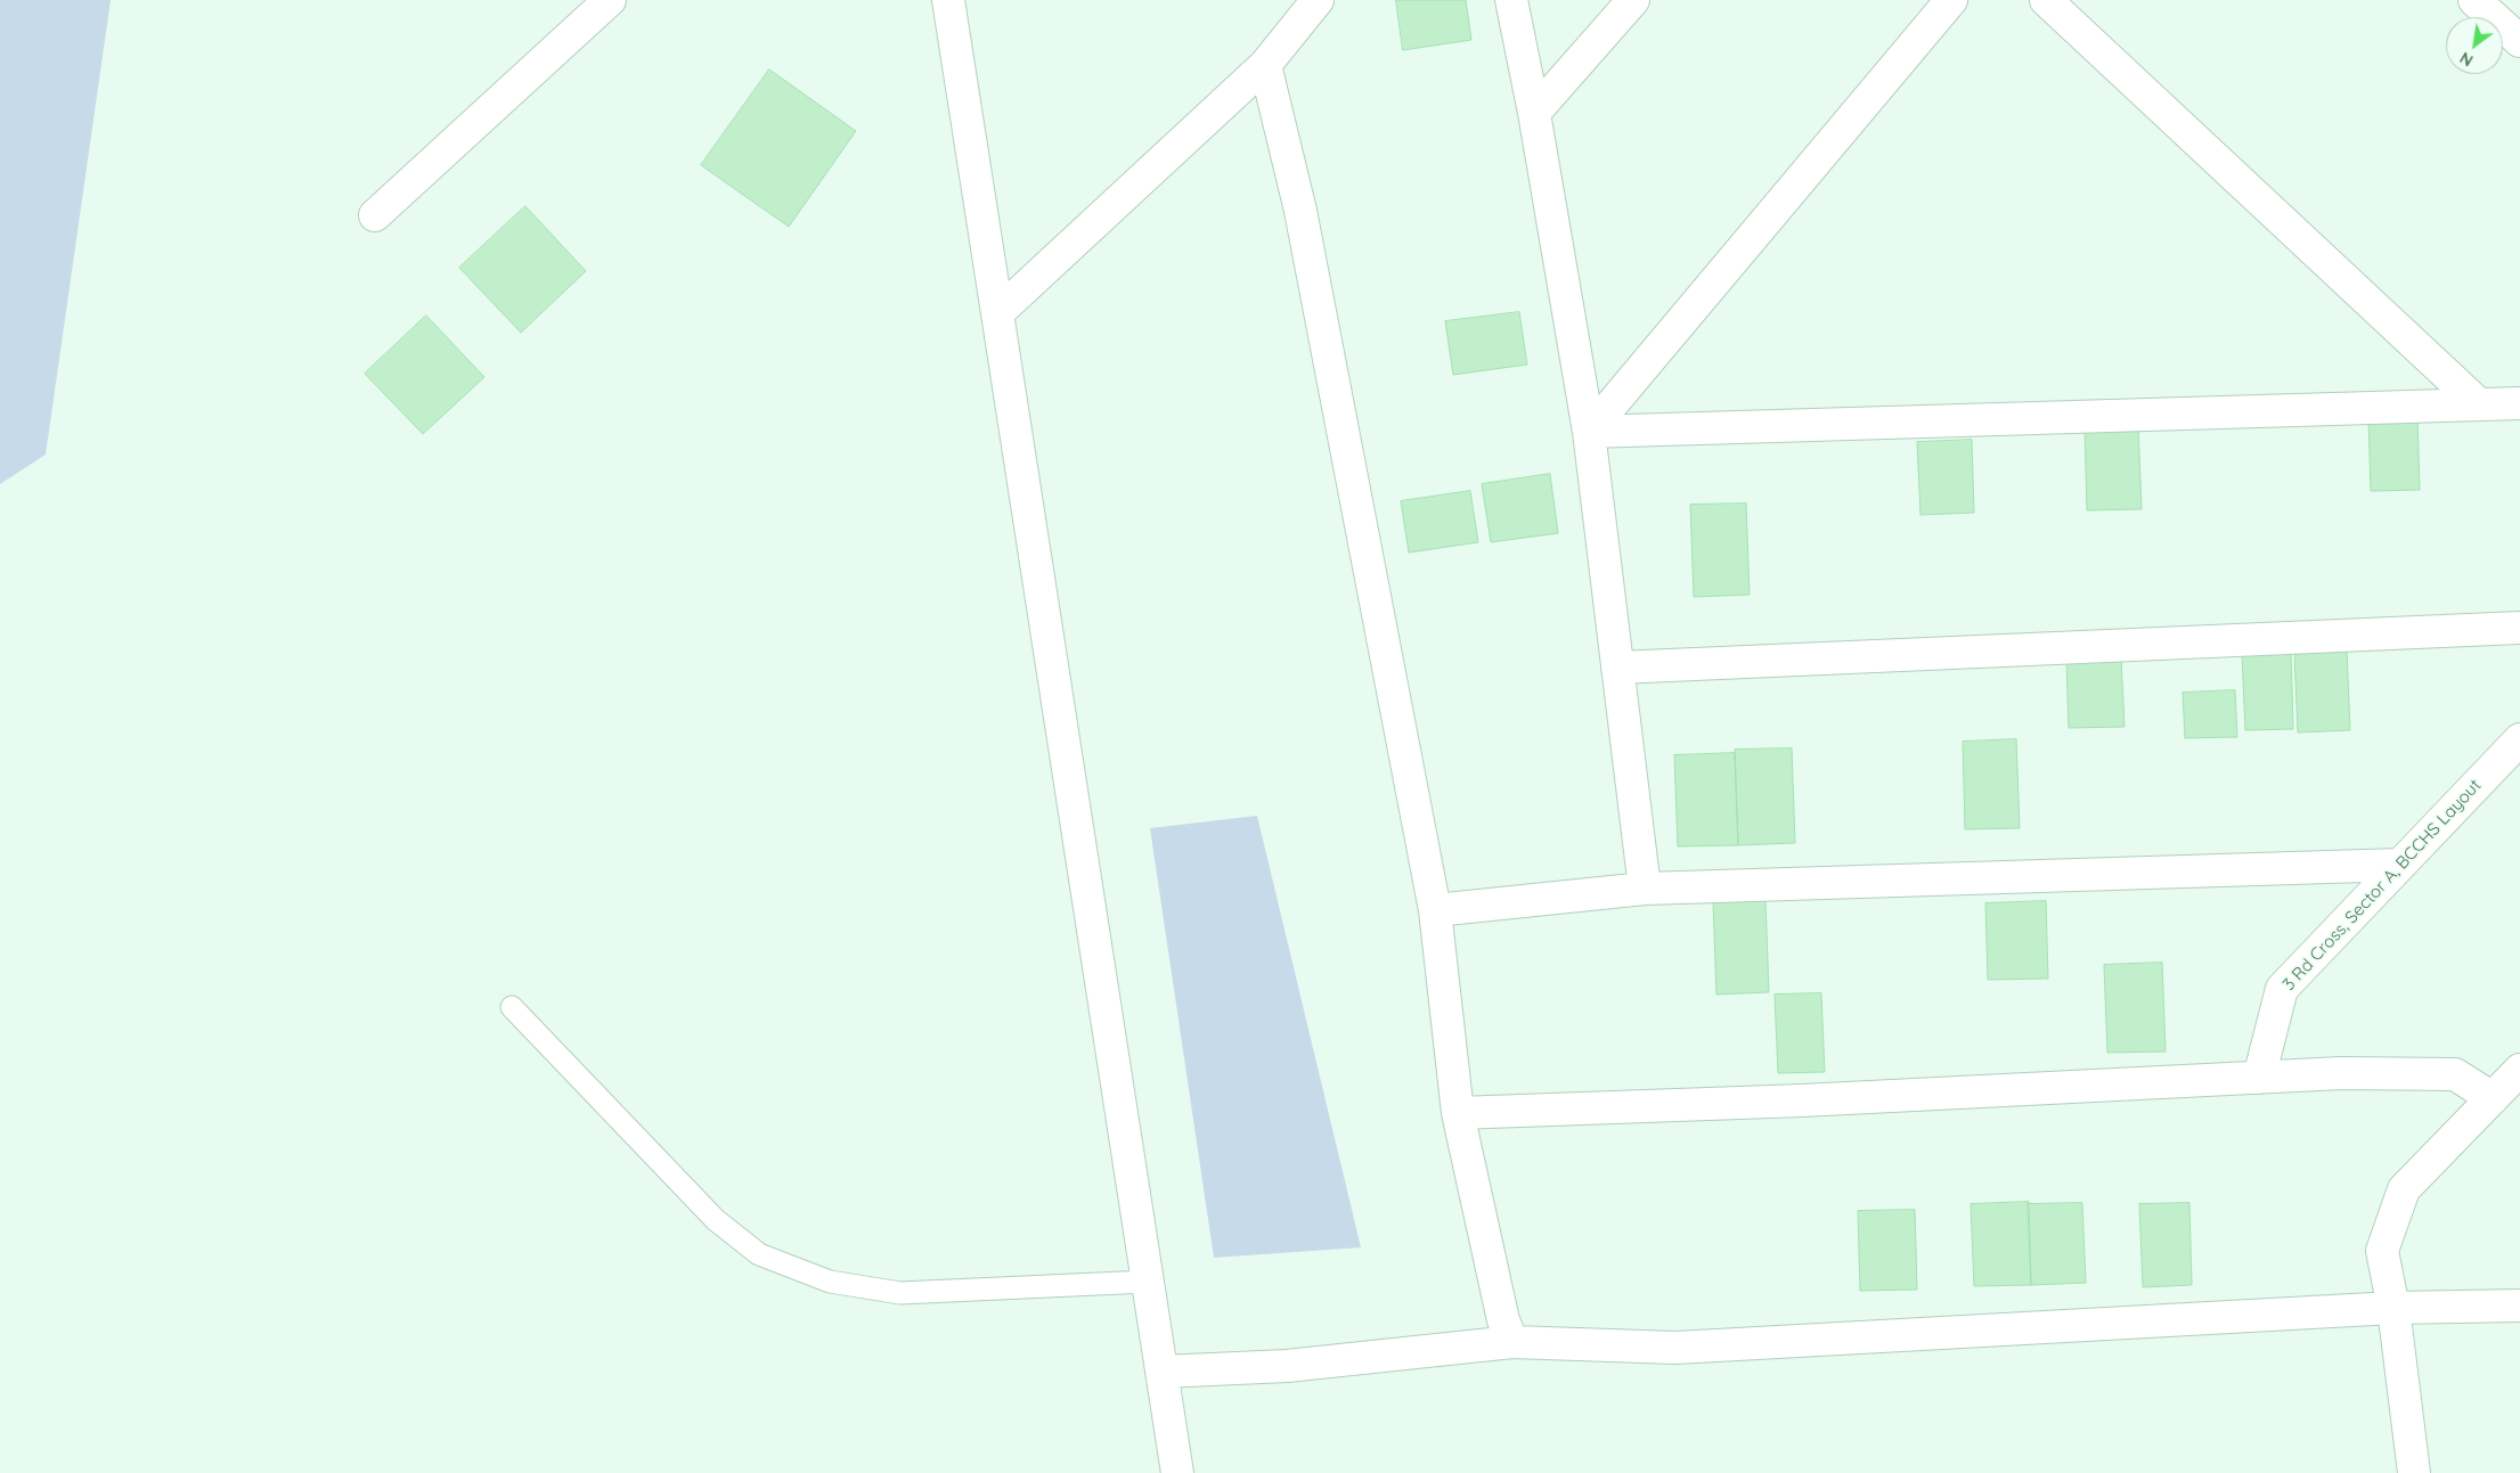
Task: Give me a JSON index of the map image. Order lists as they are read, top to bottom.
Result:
{
  "streets": {
    "street": ["3 Rd Cross, Sector A, BCCHS Layout"]
  },
  "north": "bottom left"
}
